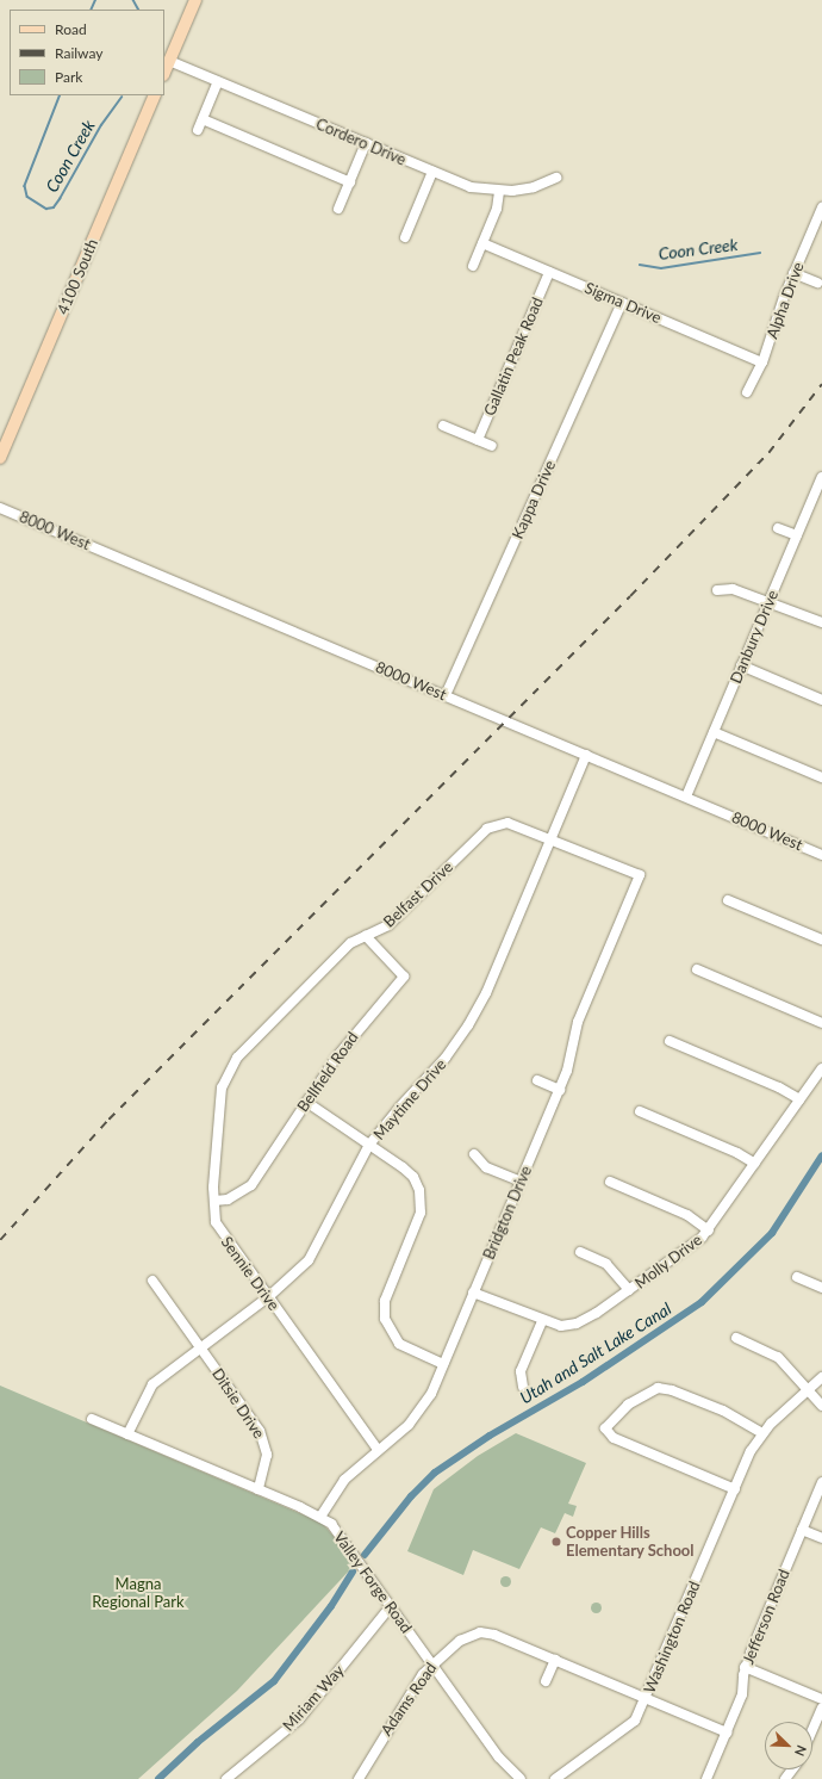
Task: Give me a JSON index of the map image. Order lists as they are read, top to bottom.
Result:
{
  "streets": {
    "main road": ["4100 South"],
    "street": [
      "Cordero Drive",
      "Alpha Drive",
      "Sigma Drive",
      "Gallatin Peak Road",
      "Kappa Drive",
      "8000 West",
      "Danbury Drive",
      "Belfast Drive",
      "Bellfield Road",
      "Maytime Drive",
      "Bridgton Drive",
      "Molly Drive",
      "Sennie Drive",
      "Ditsie Drive",
      "Valley Forge Road",
      "Jefferson Road",
      "Washington Road",
      "Miriam Way",
      "Adams Road"
    ]
  },
  "crossings": [
    ["Alpha Drive", "Sigma Drive"],
    ["Sigma Drive", "Gallatin Peak Road"],
    ["Sigma Drive", "Kappa Drive"],
    ["Kappa Drive", "8000 West"],
    ["8000 West", "Danbury Drive"],
    ["8000 West", "Maytime Drive"],
    ["Belfast Drive", "Bellfield Road"],
    ["Belfast Drive", "Maytime Drive"],
    ["Belfast Drive", "Bridgton Drive"],
    ["Belfast Drive", "Sennie Drive"],
    ["Bellfield Road", "Sennie Drive"],
    ["Maytime Drive", "Sennie Drive"],
    ["Maytime Drive", "Ditsie Drive"],
    ["Maytime Drive", "Valley Forge Road"],
    ["Bridgton Drive", "Molly Drive"],
    ["Bridgton Drive", "Sennie Drive"],
    ["Bridgton Drive", "Valley Forge Road"],
    ["Ditsie Drive", "Valley Forge Road"],
    ["Valley Forge Road", "Miriam Way"],
    ["Valley Forge Road", "Adams Road"],
    ["Jefferson Road", "Adams Road"],
    ["Washington Road", "Adams Road"]
  ],
  "water": ["Coon Creek", "Utah and Salt Lake Canal"],
  "parks": ["Magna Regional Park"],
  "places": ["Copper Hills Elementary School"],
  "legend": ["Road", "Railway", "Park"],
  "north": "bottom right"
}
